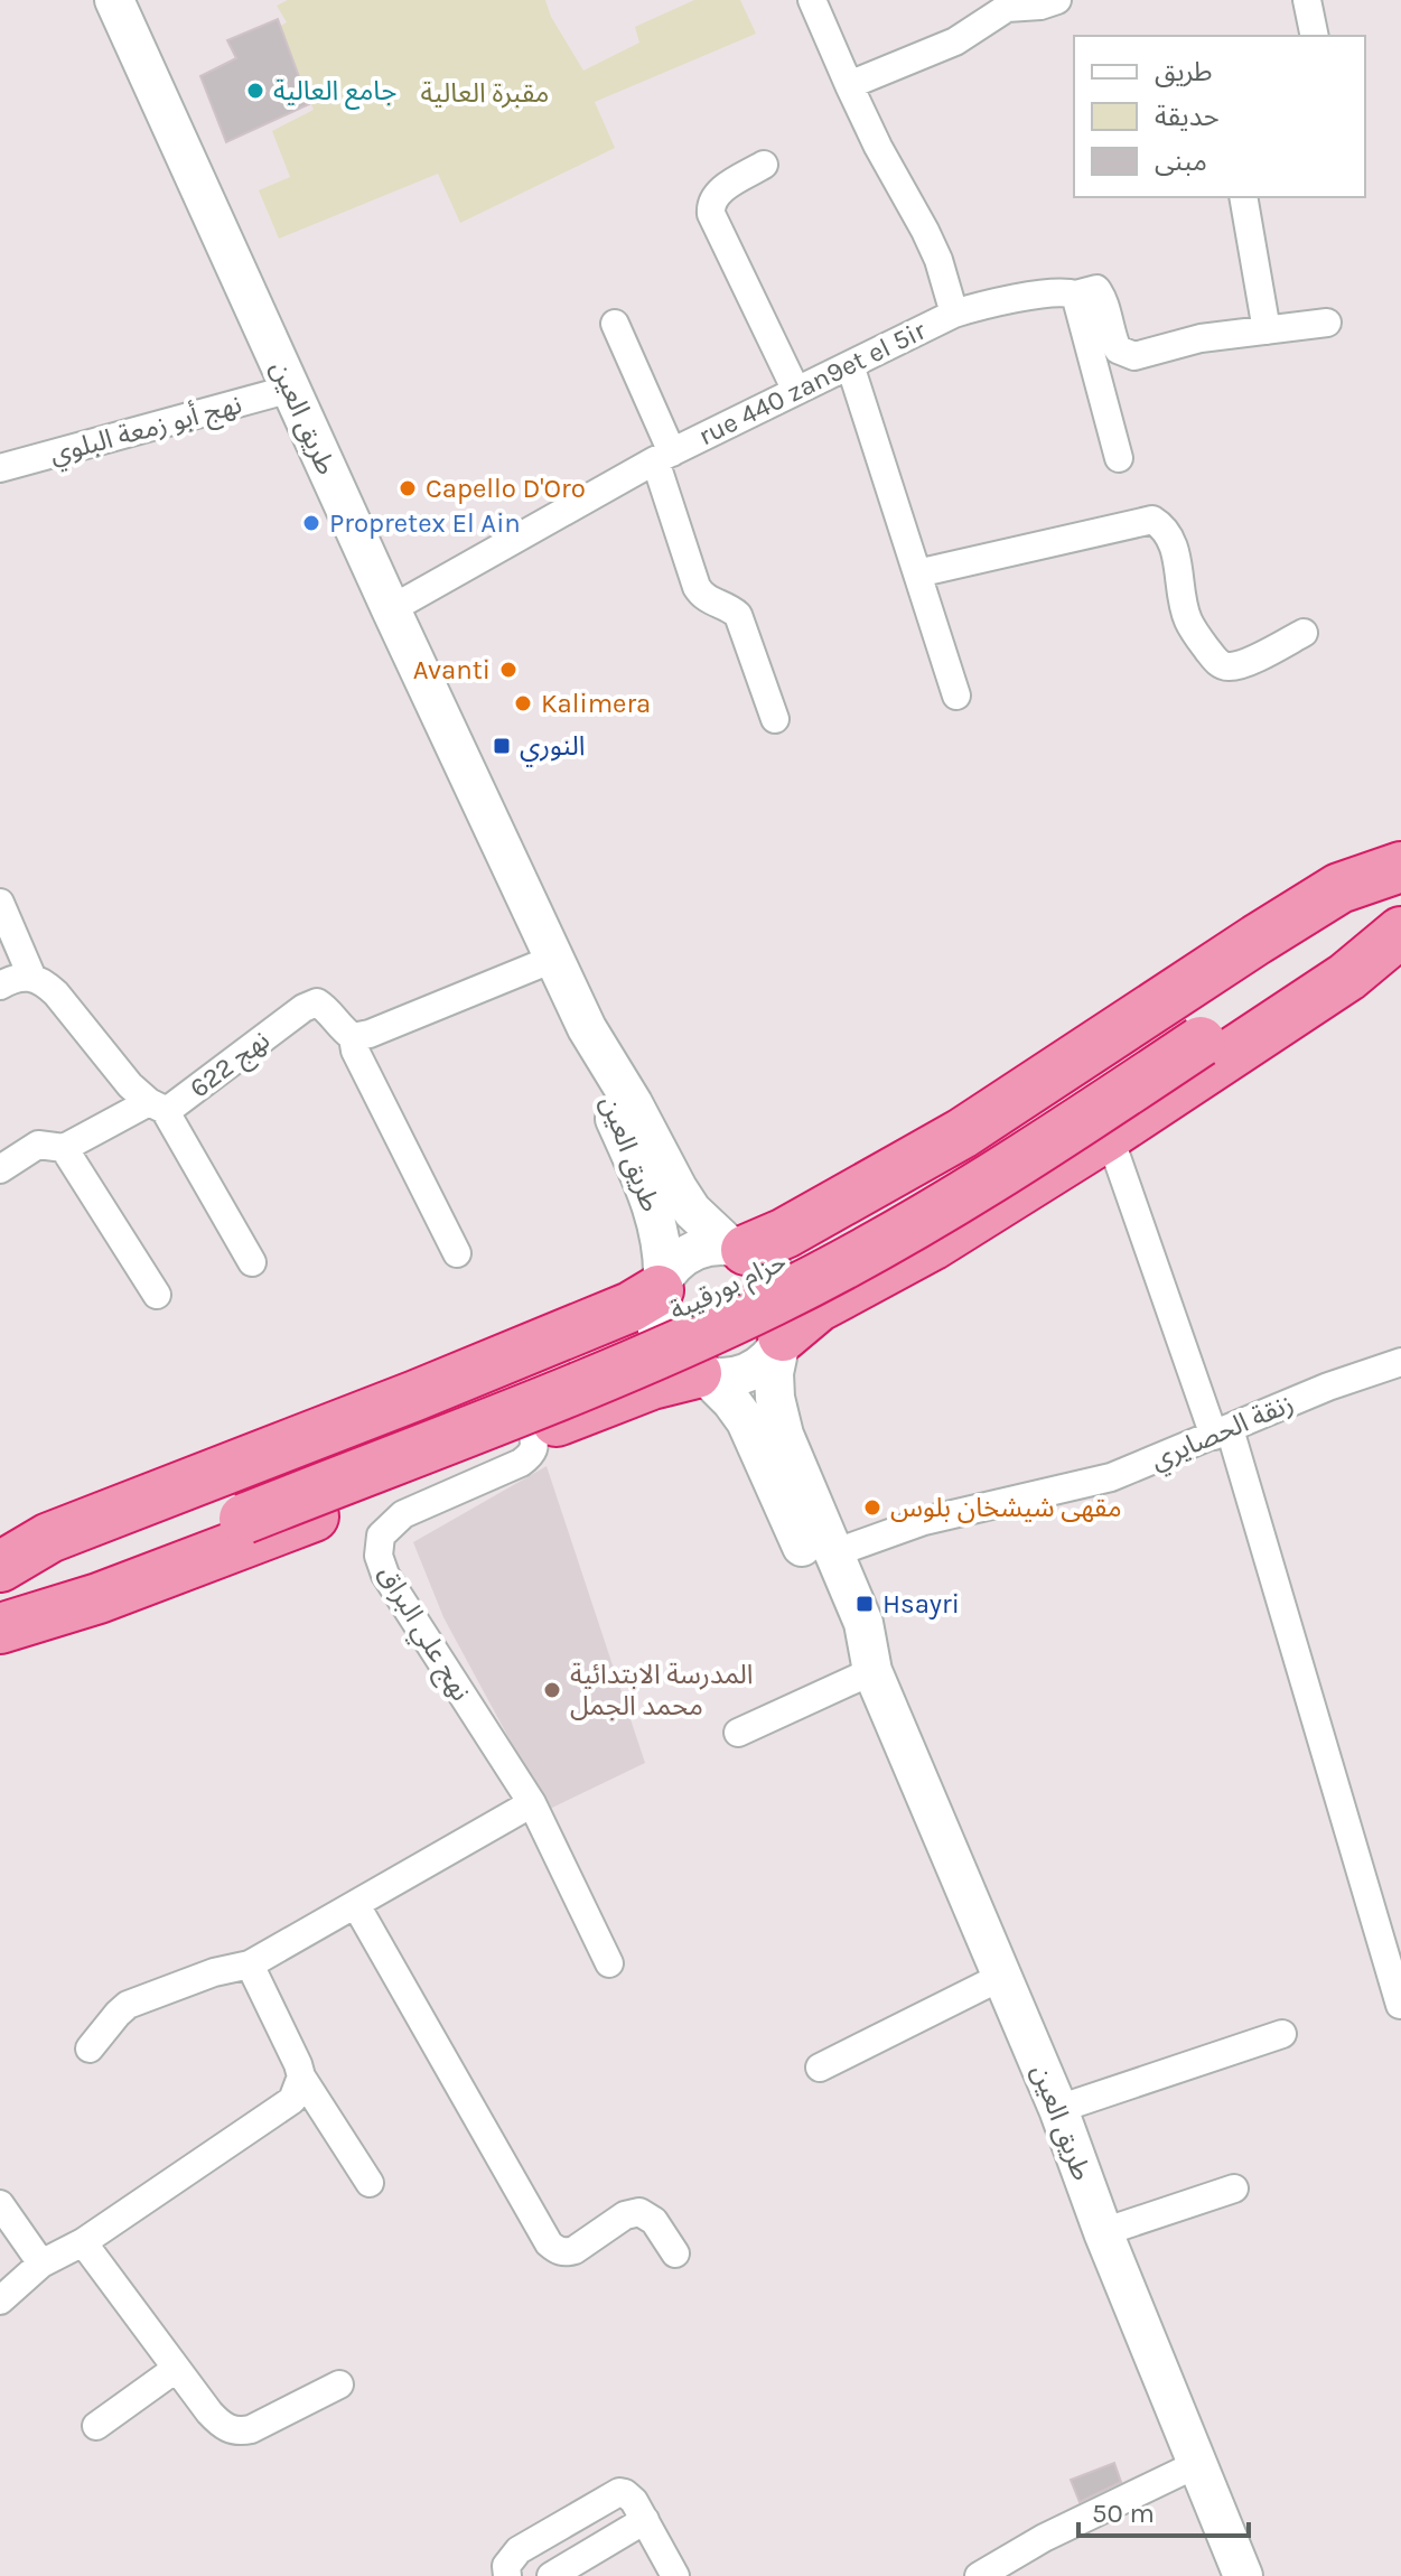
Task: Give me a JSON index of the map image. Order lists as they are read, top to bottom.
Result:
{
  "streets": {
    "highway": ["حزام بورقيبة"],
    "main road": ["طريق العين"],
    "street": [
      "rue 440 zan9et el 5ir",
      "نهج أبو زمعة البلوي",
      "نهج 622",
      "زنقة الحصايري",
      "نهج علي البراق"
    ]
  },
  "crossings": [
    ["rue 440 zan9et el 5ir", "طريق العين"],
    ["طريق العين", "نهج أبو زمعة البلوي"],
    ["طريق العين", "زنقة الحصايري"]
  ],
  "parks": ["مقبرة العالية"],
  "places": {
    "other": [
      "جامع العالية",
      "Capello D'Oro",
      "Propretex El Ain",
      "Avanti",
      "Kalimera",
      "مقهى شيشخان بلوس",
      "المدرسة الابتدائية محمد الجمل"
    ],
    "transit": ["النوري", "Hsayri"]
  },
  "legend": ["طريق", "حديقة", "مبنى"],
  "scale_bar": "50 m"
}
